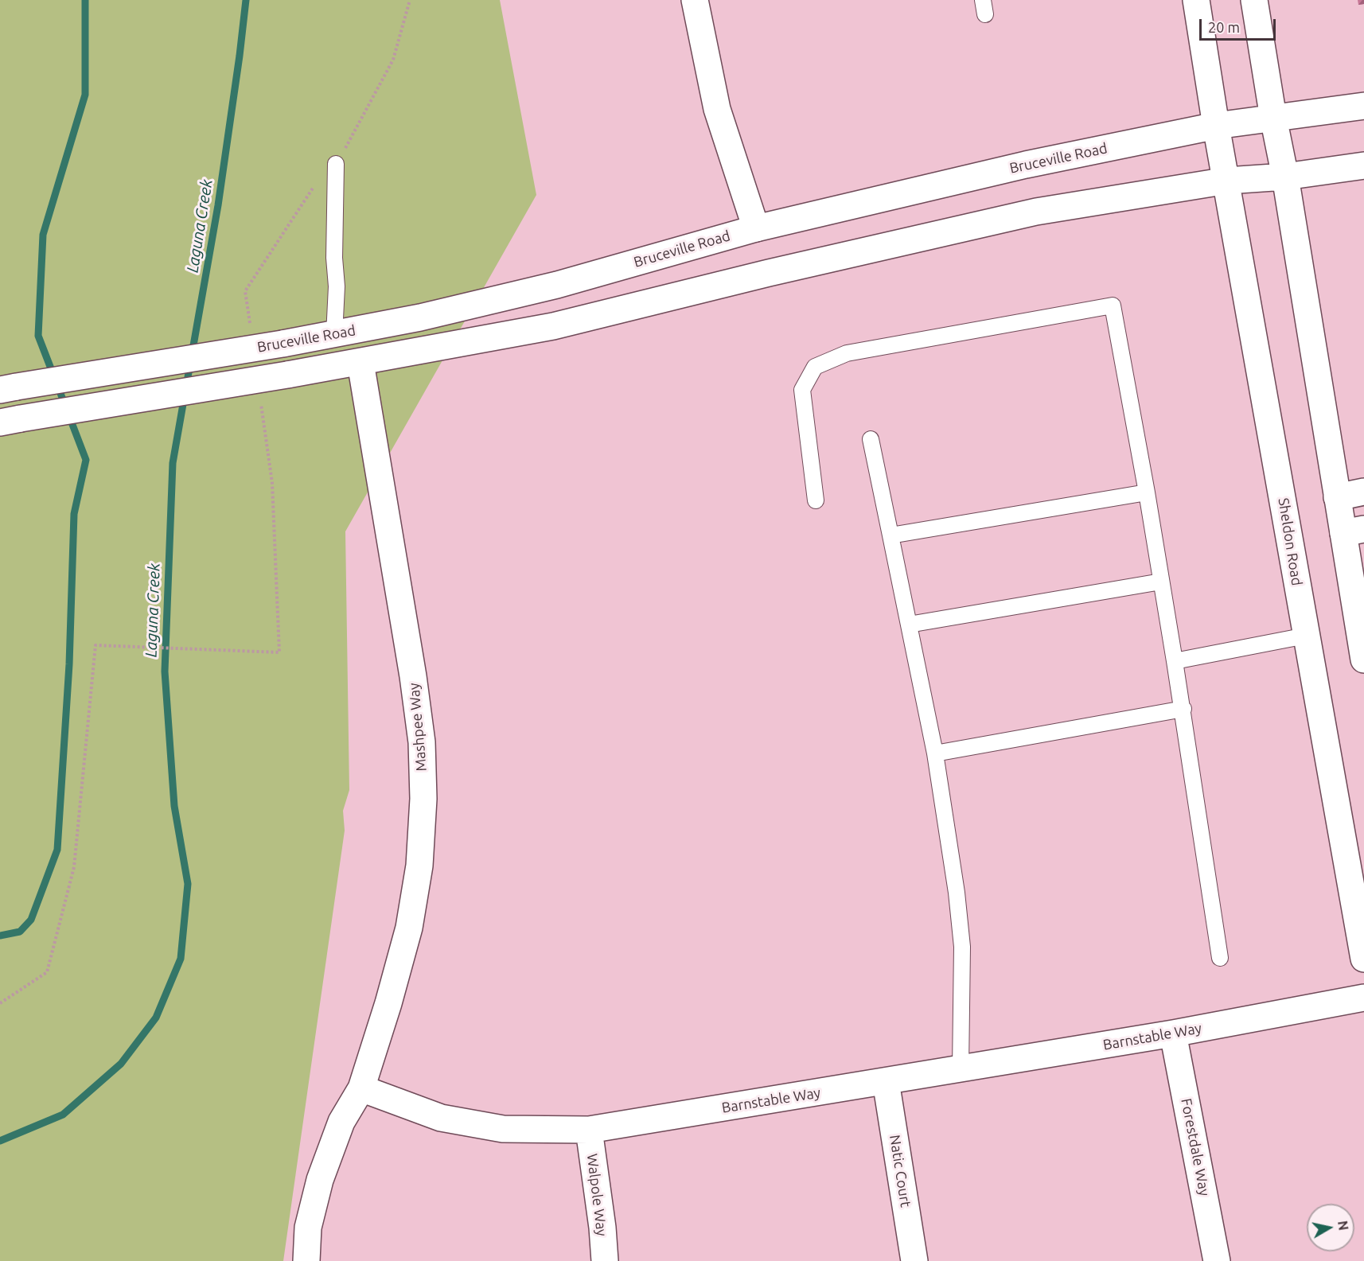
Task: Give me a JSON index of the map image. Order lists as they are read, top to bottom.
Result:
{
  "streets": {
    "main road": [
      "Bruceville Road",
      "Sheldon Road",
      "Mashpee Way",
      "Barnstable Way",
      "Forestdale Way",
      "Natic Court",
      "Walpole Way"
    ]
  },
  "crossings": [
    ["Bruceville Road", "Sheldon Road"],
    ["Mashpee Way", "Barnstable Way"],
    ["Barnstable Way", "Forestdale Way"],
    ["Barnstable Way", "Natic Court"],
    ["Barnstable Way", "Walpole Way"]
  ],
  "water": ["Laguna Creek"],
  "scale_bar": "20 m",
  "north": "right"
}
